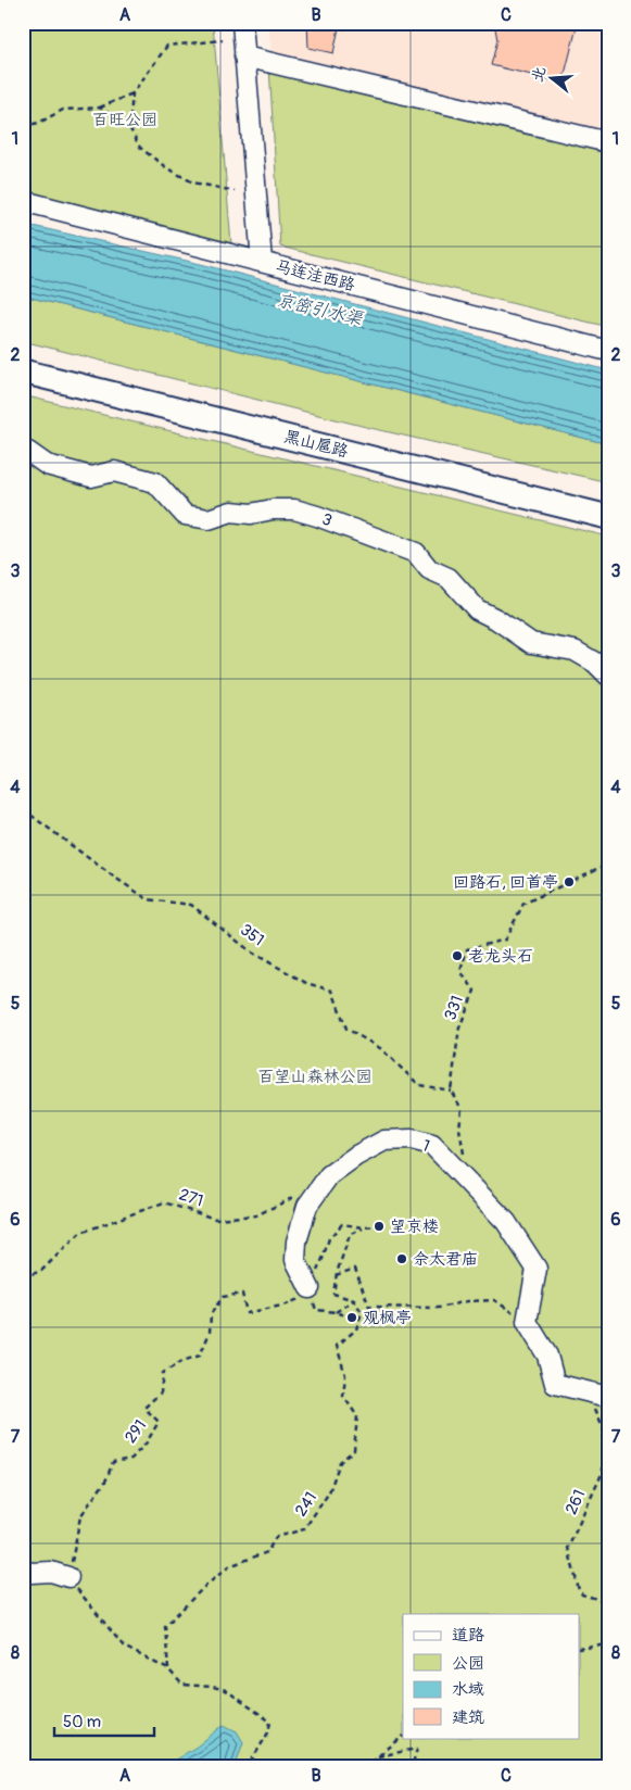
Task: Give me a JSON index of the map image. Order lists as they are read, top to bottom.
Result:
{
  "streets": {
    "main road": ["黑山扈路"],
    "street": ["马连洼西路", "3", "1"],
    "path": [
      "351",
      "331",
      "271",
      "291",
      "261",
      "241"
    ]
  },
  "crossings": [
    ["351", "331"],
    ["1", "291"]
  ],
  "water": ["京密引水渠"],
  "parks": ["百旺公园", "百望山森林公园"],
  "places": [
    "回路石, 回首亭",
    "老龙头石",
    "望京楼",
    "佘太君庙",
    "观枫亭"
  ],
  "legend": [
    "道路",
    "公园",
    "水域",
    "建筑"
  ],
  "scale_bar": "50 m",
  "north": "left",
  "grid": {
    "columns": ["A", "B", "C"],
    "rows": [
      "1",
      "2",
      "3",
      "4",
      "5",
      "6",
      "7",
      "8"
    ]
  }
}
